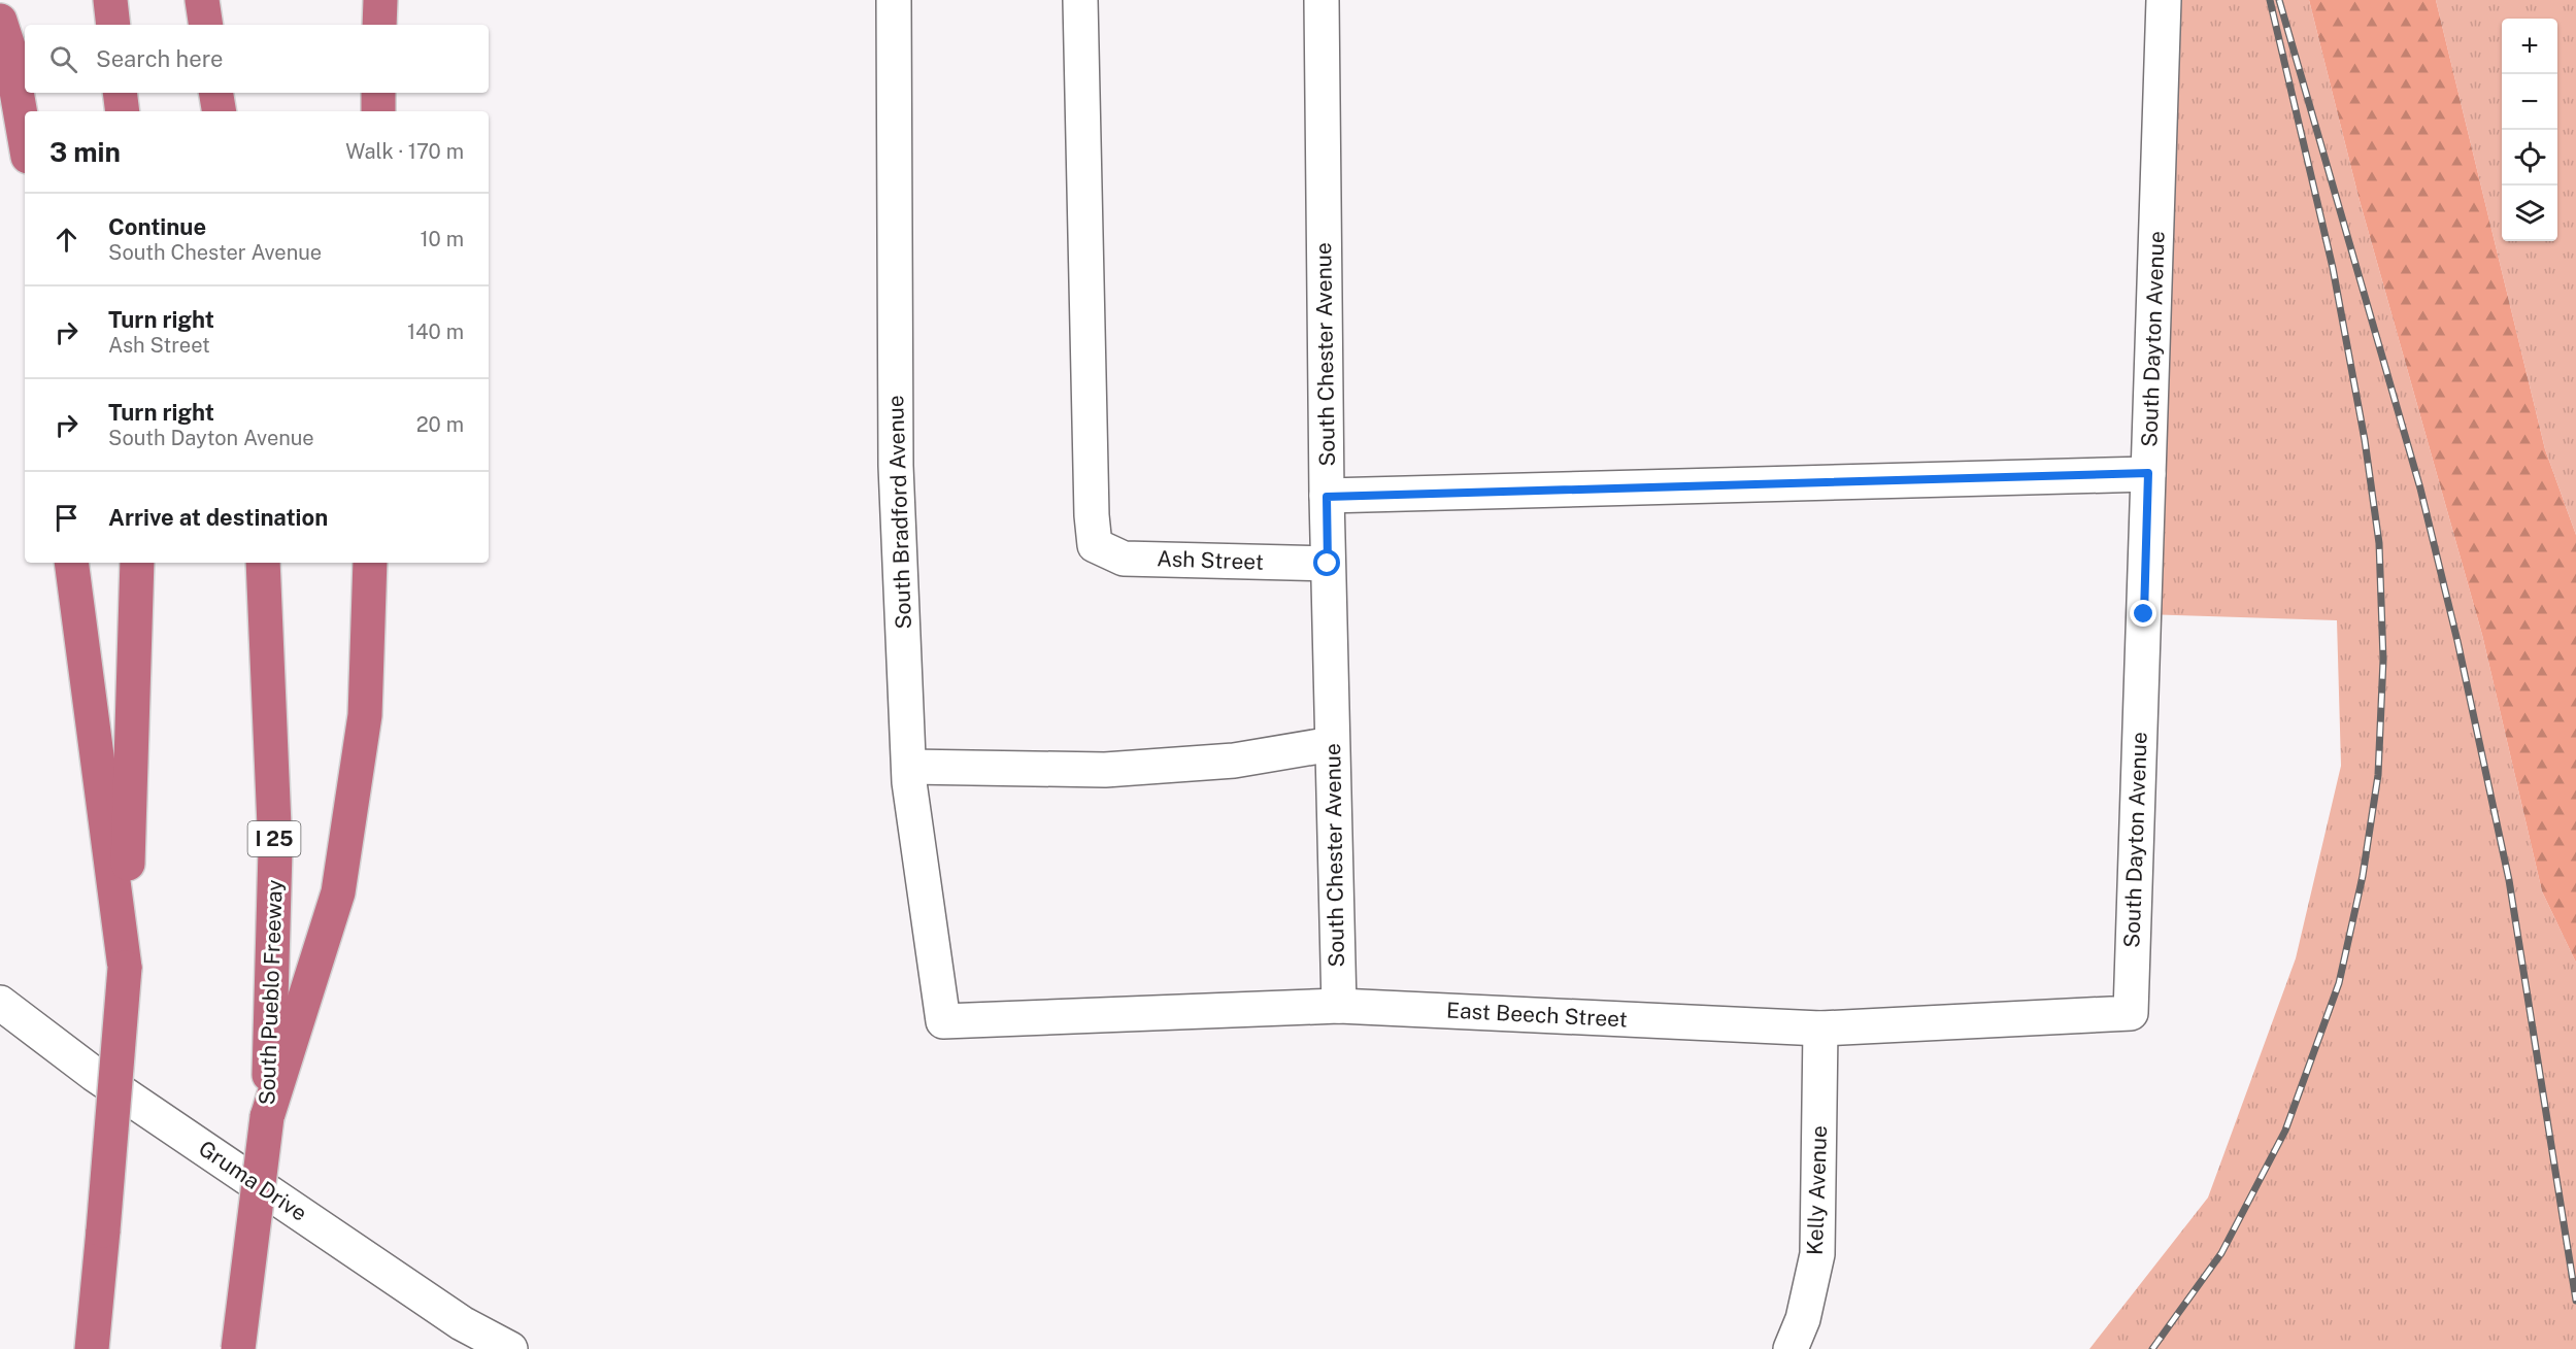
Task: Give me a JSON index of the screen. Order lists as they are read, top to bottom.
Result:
{
  "streets": {
    "highway": ["I 25", "South Pueblo Freeway"],
    "street": [
      "South Dayton Avenue",
      "South Chester Avenue",
      "South Bradford Avenue",
      "Ash Street",
      "East Beech Street",
      "Gruma Drive",
      "Kelly Avenue"
    ]
  },
  "crossings": [
    ["South Dayton Avenue", "East Beech Street"],
    ["South Chester Avenue", "Ash Street"],
    ["South Chester Avenue", "East Beech Street"],
    ["South Bradford Avenue", "East Beech Street"],
    ["East Beech Street", "Kelly Avenue"]
  ],
  "page": {
    "map_buttons": ["+", "−"],
    "search": "Search here",
    "heading": ["3 min", "Walk · 170 m"],
    "list": [
      ["Continue", "South Chester Avenue", "10 m"],
      ["Turn right", "Ash Street", "140 m"],
      ["Turn right", "South Dayton Avenue", "20 m"],
      "Arrive at destination"
    ]
  }
}
